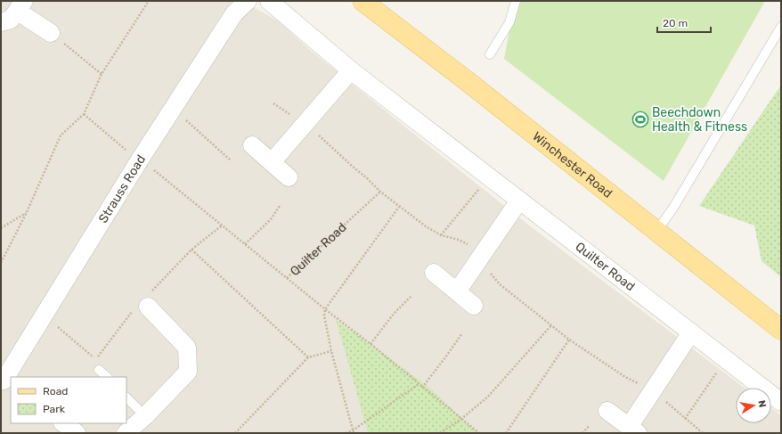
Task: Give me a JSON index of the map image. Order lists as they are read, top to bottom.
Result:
{
  "streets": {
    "main road": ["Winchester Road"],
    "street": ["Strauss Road", "Quilter Road"]
  },
  "places": {
    "sports": ["Beechdown Health & Fitness"]
  },
  "legend": ["Road", "Park"],
  "scale_bar": "20 m",
  "north": "right"
}
